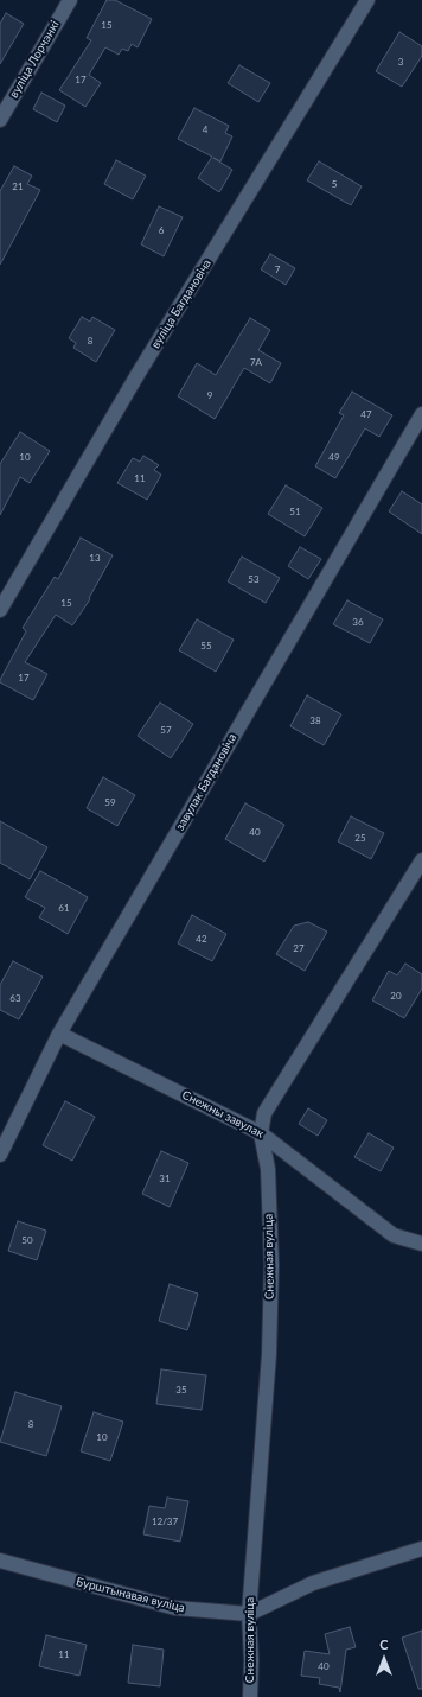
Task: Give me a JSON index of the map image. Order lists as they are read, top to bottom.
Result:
{
  "streets": {
    "street": [
      "вуліца Лорчэнкі",
      "вуліца Багдановіча",
      "завулак Багдановіча",
      "Снежны завулак",
      "Снежная вуліца",
      "Бурштынавая вуліца"
    ]
  },
  "crossings": [
    ["завулак Багдановіча", "Снежны завулак"],
    ["Снежны завулак", "Снежная вуліца"],
    ["Снежная вуліца", "Бурштынавая вуліца"]
  ],
  "house_numbers": [
    "15",
    "3",
    "17",
    "4",
    "5",
    "21",
    "6",
    "7",
    "8",
    "7А",
    "9",
    "47",
    "10",
    "49",
    "11",
    "51",
    "13",
    "53",
    "15",
    "36",
    "55",
    "17",
    "38",
    "57",
    "59",
    "40",
    "25",
    "61",
    "42",
    "27",
    "20",
    "63",
    "31",
    "50",
    "35",
    "8",
    "10",
    "12/37",
    "11",
    "40"
  ],
  "north": "top"
}
